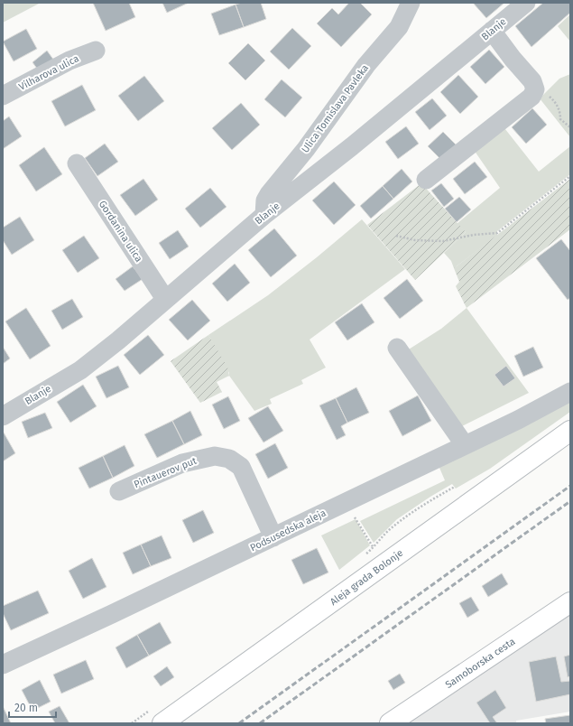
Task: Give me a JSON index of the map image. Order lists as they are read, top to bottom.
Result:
{
  "streets": {
    "main road": ["Aleja grada Bolonje", "Samoborska cesta"],
    "street": [
      "Blanje",
      "Vilharova ulica",
      "Ulica Tomislava Pavleka",
      "Gordanina ulica",
      "Pintauerov put",
      "Podsusedska aleja"
    ]
  },
  "crossings": [
    ["Blanje", "Ulica Tomislava Pavleka"],
    ["Blanje", "Gordanina ulica"],
    ["Pintauerov put", "Podsusedska aleja"]
  ],
  "scale_bar": "20 m"
}
